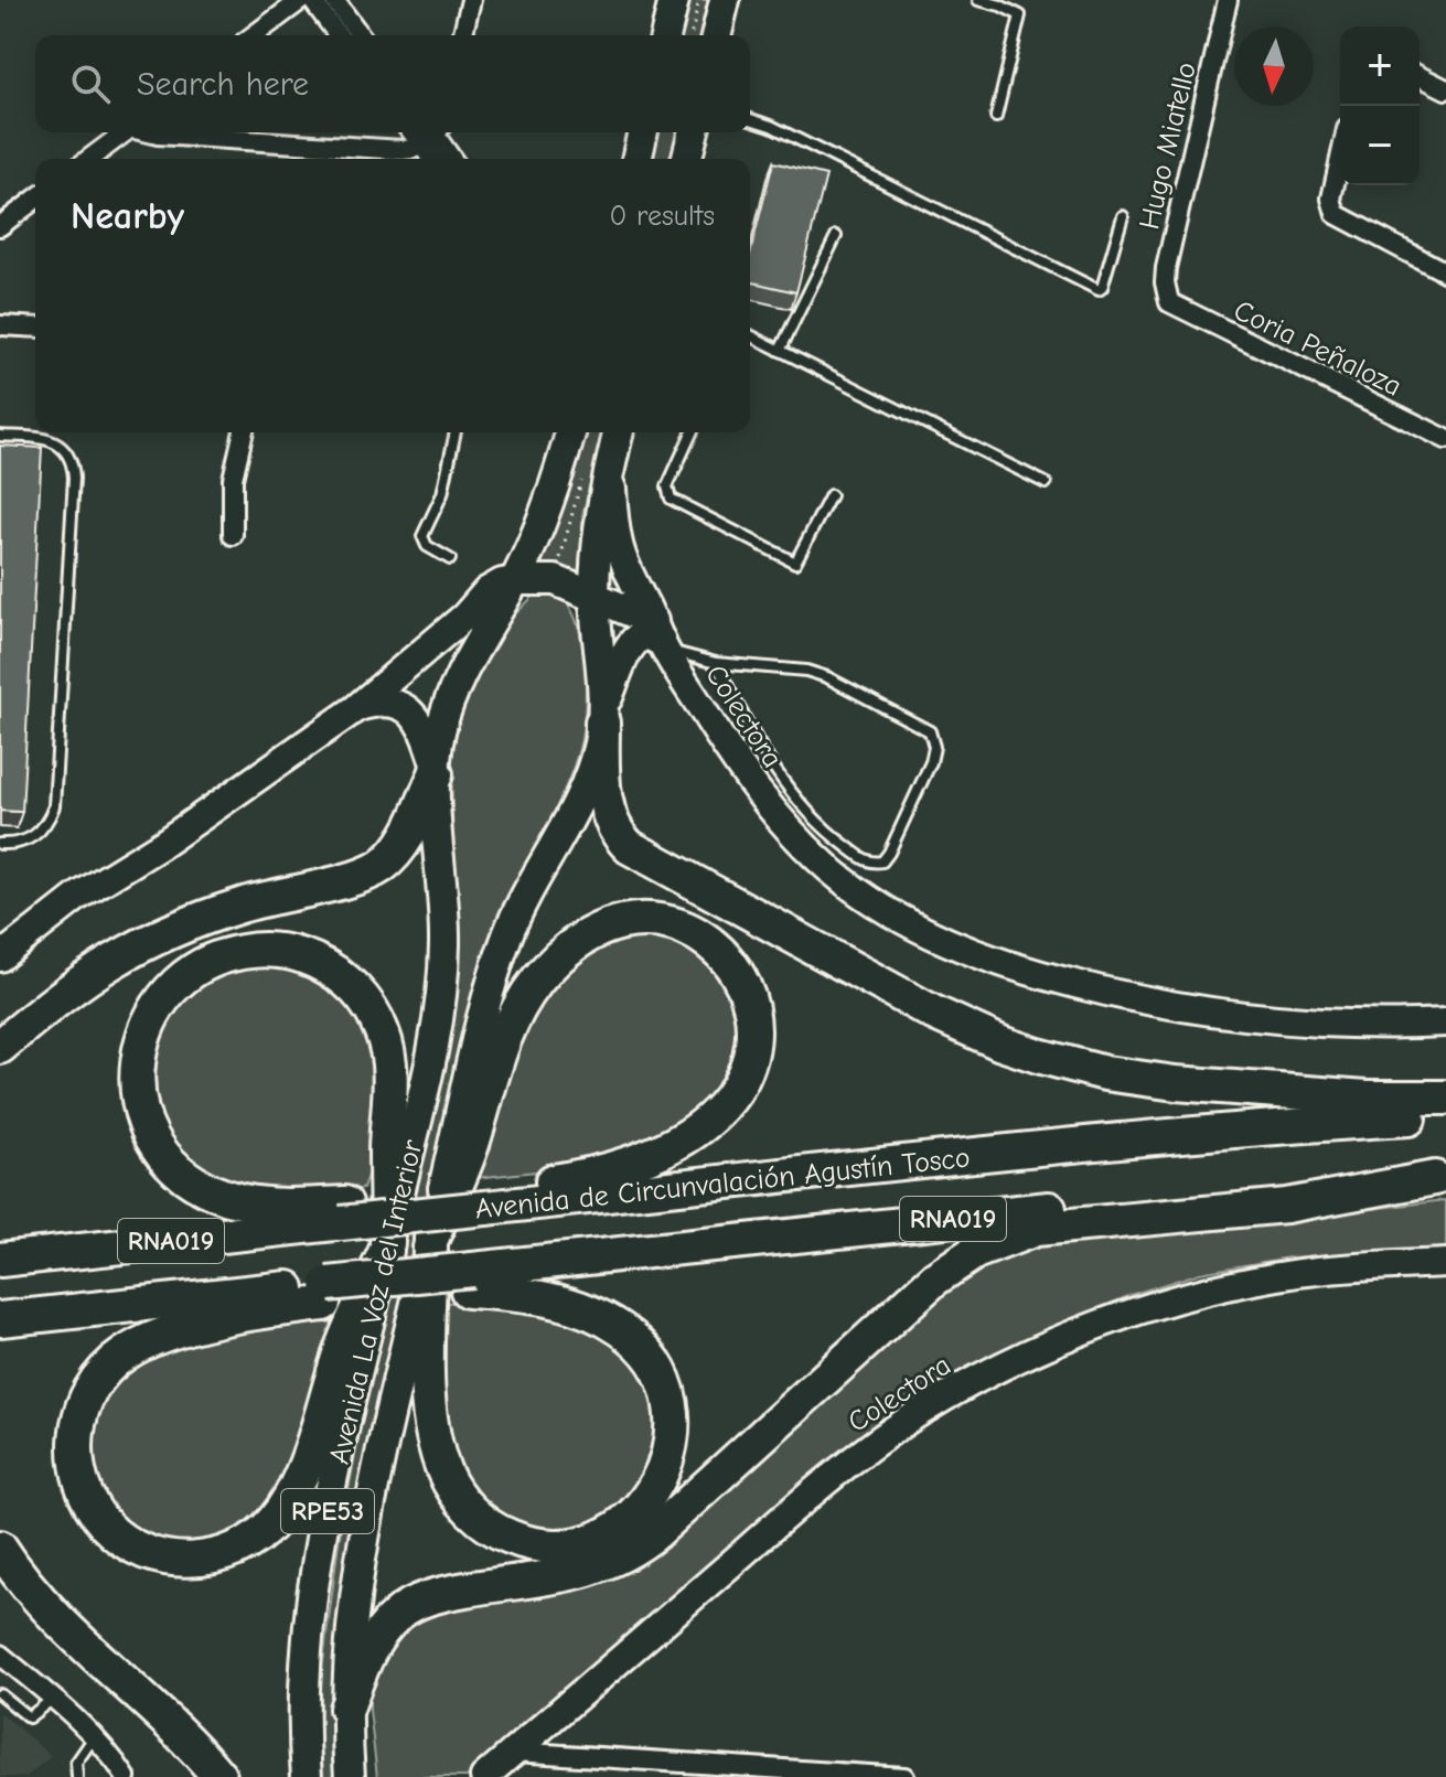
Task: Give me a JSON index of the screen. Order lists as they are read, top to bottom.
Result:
{
  "streets": {
    "highway": ["Avenida de Circunvalación Agustín Tosco", "RNA019"],
    "main road": ["Avenida La Voz del Interior", "RPE53"],
    "street": ["Hugo Miatello", "Coria Peñaloza", "Colectora"]
  },
  "crossings": [
    ["Hugo Miatello", "Coria Peñaloza"],
    ["Avenida de Circunvalación Agustín Tosco", "Avenida La Voz del Interior"]
  ],
  "north": "bottom",
  "page": {
    "map_buttons": ["+", "−"],
    "search": "Search here",
    "heading": ["Nearby", "0 results"]
  }
}
